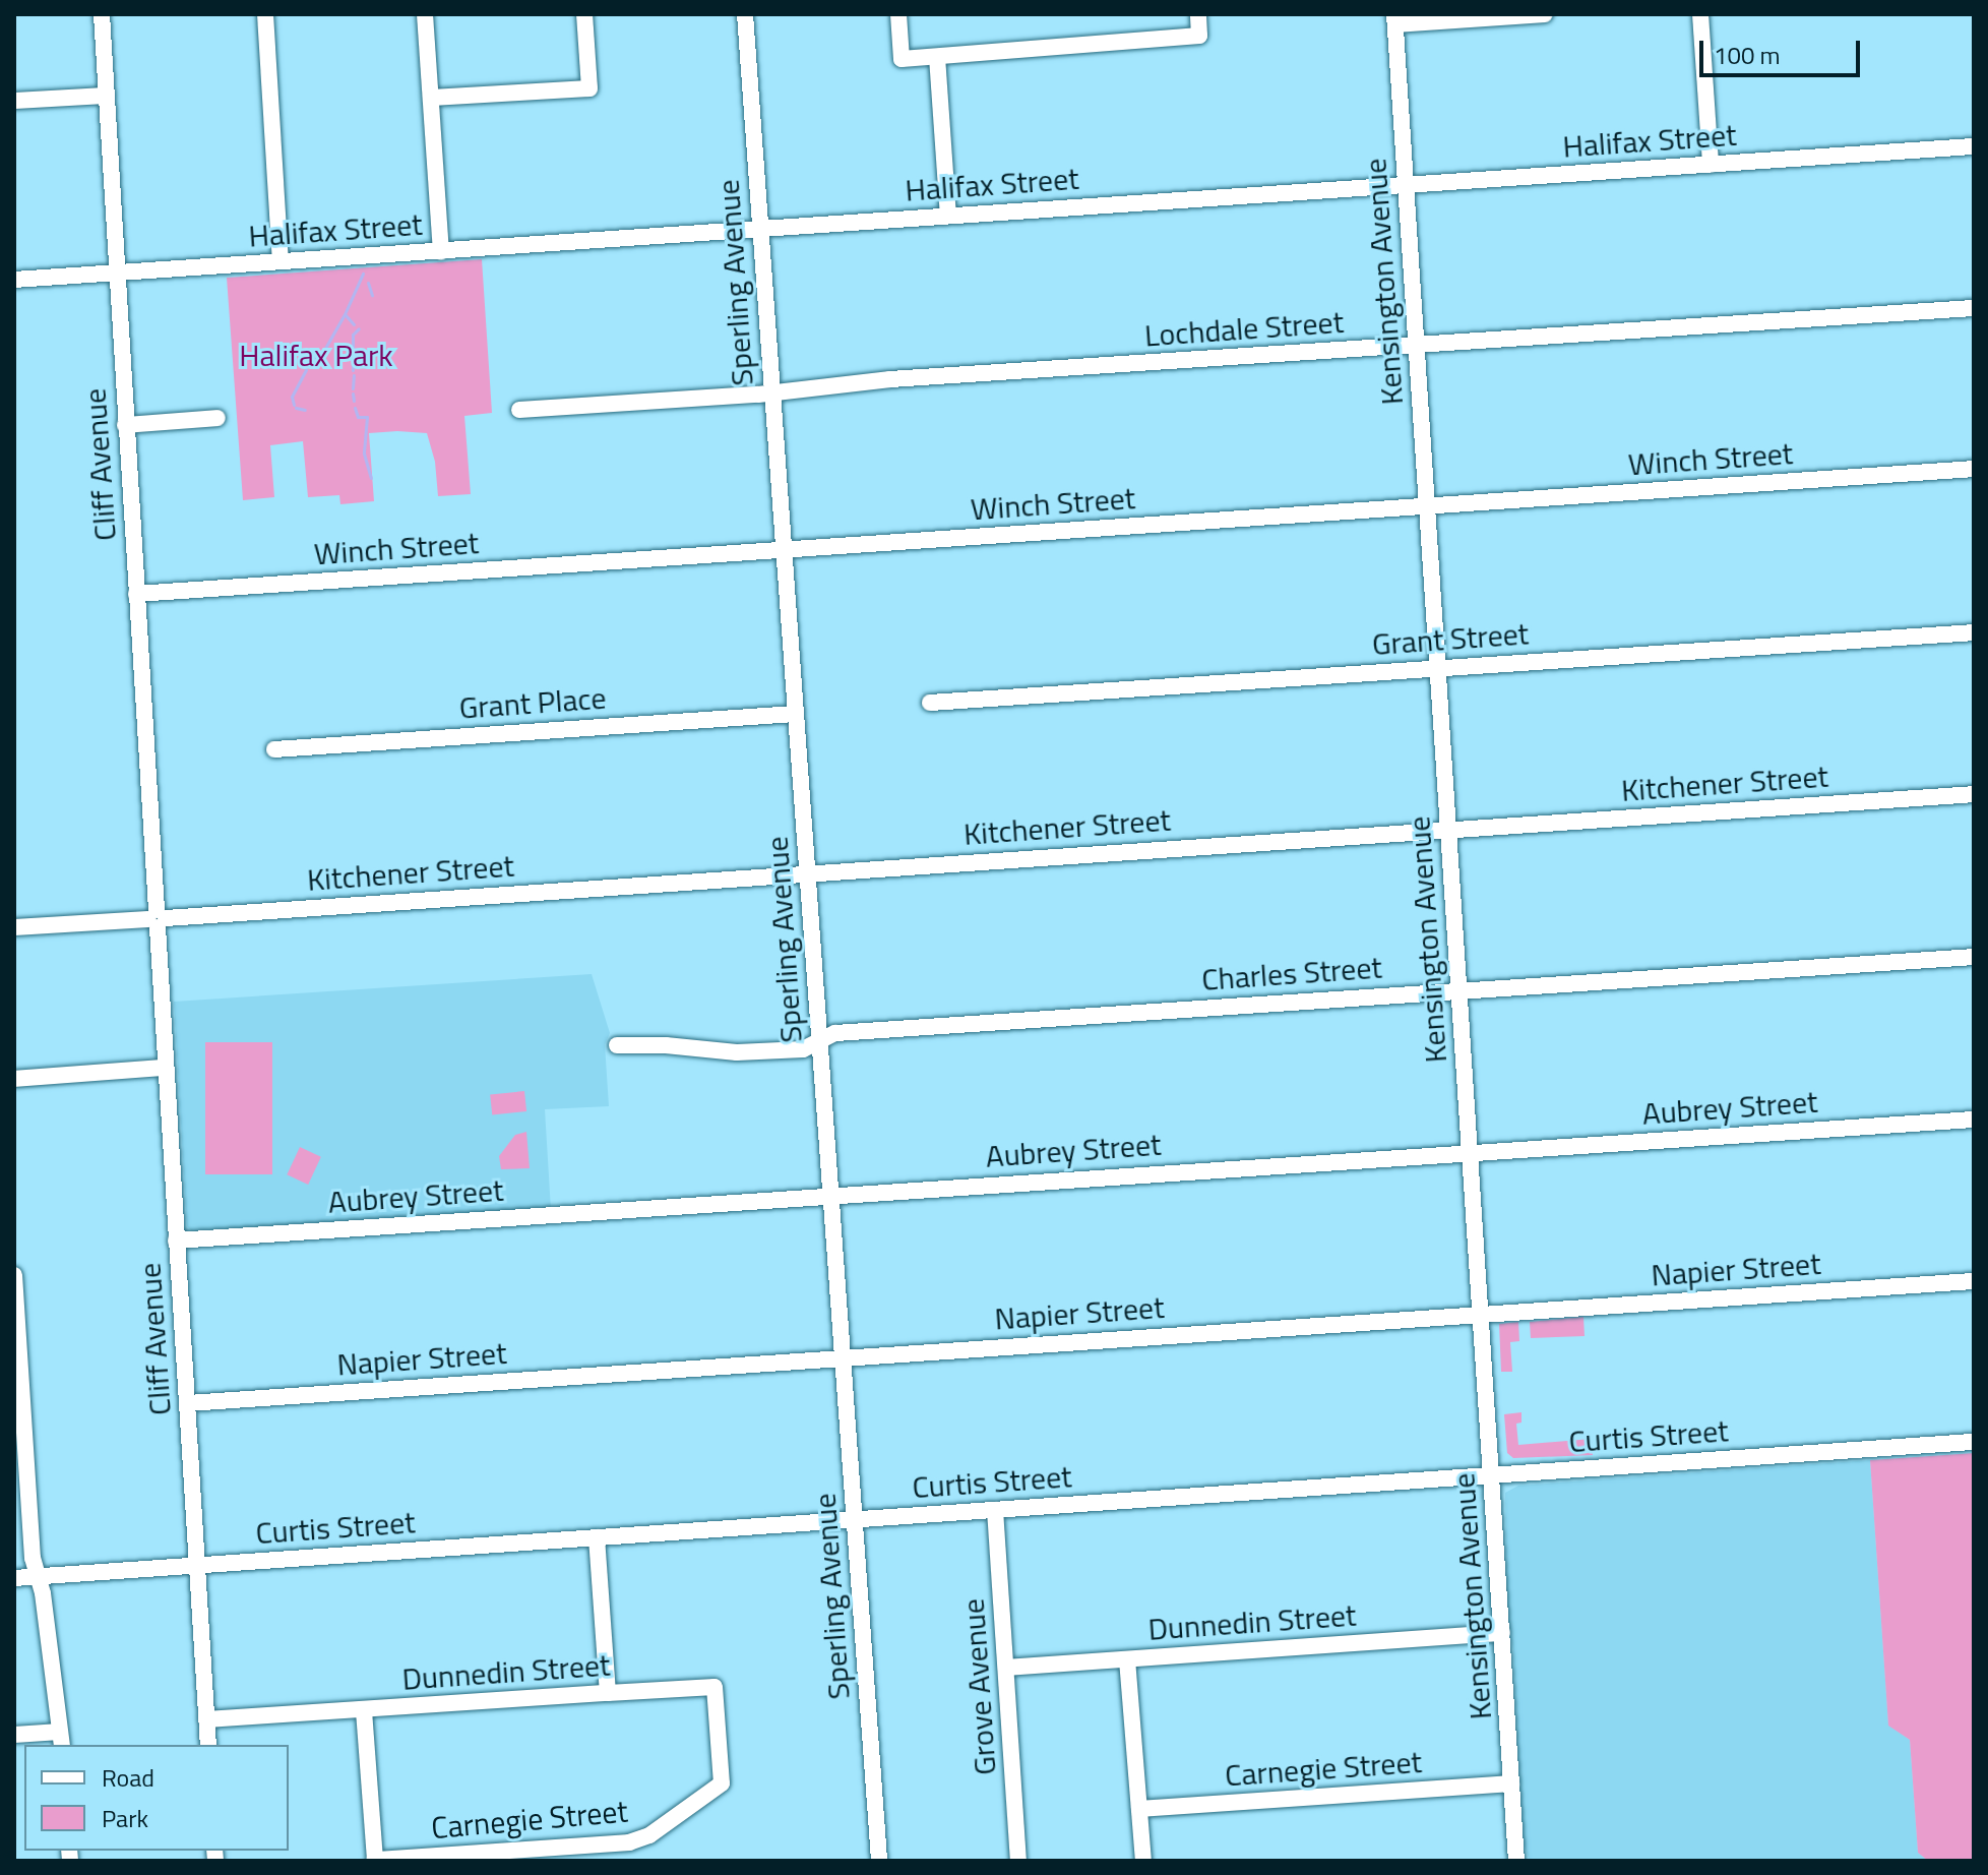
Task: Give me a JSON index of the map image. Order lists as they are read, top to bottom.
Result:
{
  "streets": {
    "street": [
      "Halifax Street",
      "Kensington Avenue",
      "Sperling Avenue",
      "Lochdale Street",
      "Winch Street",
      "Cliff Avenue",
      "Grant Street",
      "Grant Place",
      "Kitchener Street",
      "Charles Street",
      "Aubrey Street",
      "Napier Street",
      "Curtis Street",
      "Dunnedin Street",
      "Grove Avenue",
      "Carnegie Street"
    ]
  },
  "crossings": [
    ["Halifax Street", "Kensington Avenue"],
    ["Halifax Street", "Sperling Avenue"],
    ["Halifax Street", "Cliff Avenue"],
    ["Kensington Avenue", "Lochdale Street"],
    ["Kensington Avenue", "Winch Street"],
    ["Kensington Avenue", "Grant Street"],
    ["Kensington Avenue", "Kitchener Street"],
    ["Kensington Avenue", "Charles Street"],
    ["Kensington Avenue", "Aubrey Street"],
    ["Kensington Avenue", "Napier Street"],
    ["Kensington Avenue", "Curtis Street"],
    ["Kensington Avenue", "Dunnedin Street"],
    ["Kensington Avenue", "Carnegie Street"],
    ["Sperling Avenue", "Lochdale Street"],
    ["Sperling Avenue", "Winch Street"],
    ["Sperling Avenue", "Grant Place"],
    ["Sperling Avenue", "Kitchener Street"],
    ["Sperling Avenue", "Charles Street"],
    ["Sperling Avenue", "Aubrey Street"],
    ["Sperling Avenue", "Napier Street"],
    ["Sperling Avenue", "Curtis Street"],
    ["Winch Street", "Cliff Avenue"],
    ["Cliff Avenue", "Kitchener Street"],
    ["Cliff Avenue", "Aubrey Street"],
    ["Cliff Avenue", "Napier Street"],
    ["Cliff Avenue", "Curtis Street"],
    ["Cliff Avenue", "Dunnedin Street"],
    ["Curtis Street", "Grove Avenue"],
    ["Dunnedin Street", "Grove Avenue"],
    ["Dunnedin Street", "Carnegie Street"]
  ],
  "parks": ["Halifax Park"],
  "legend": ["Road", "Park"],
  "scale_bar": "100 m"
}
